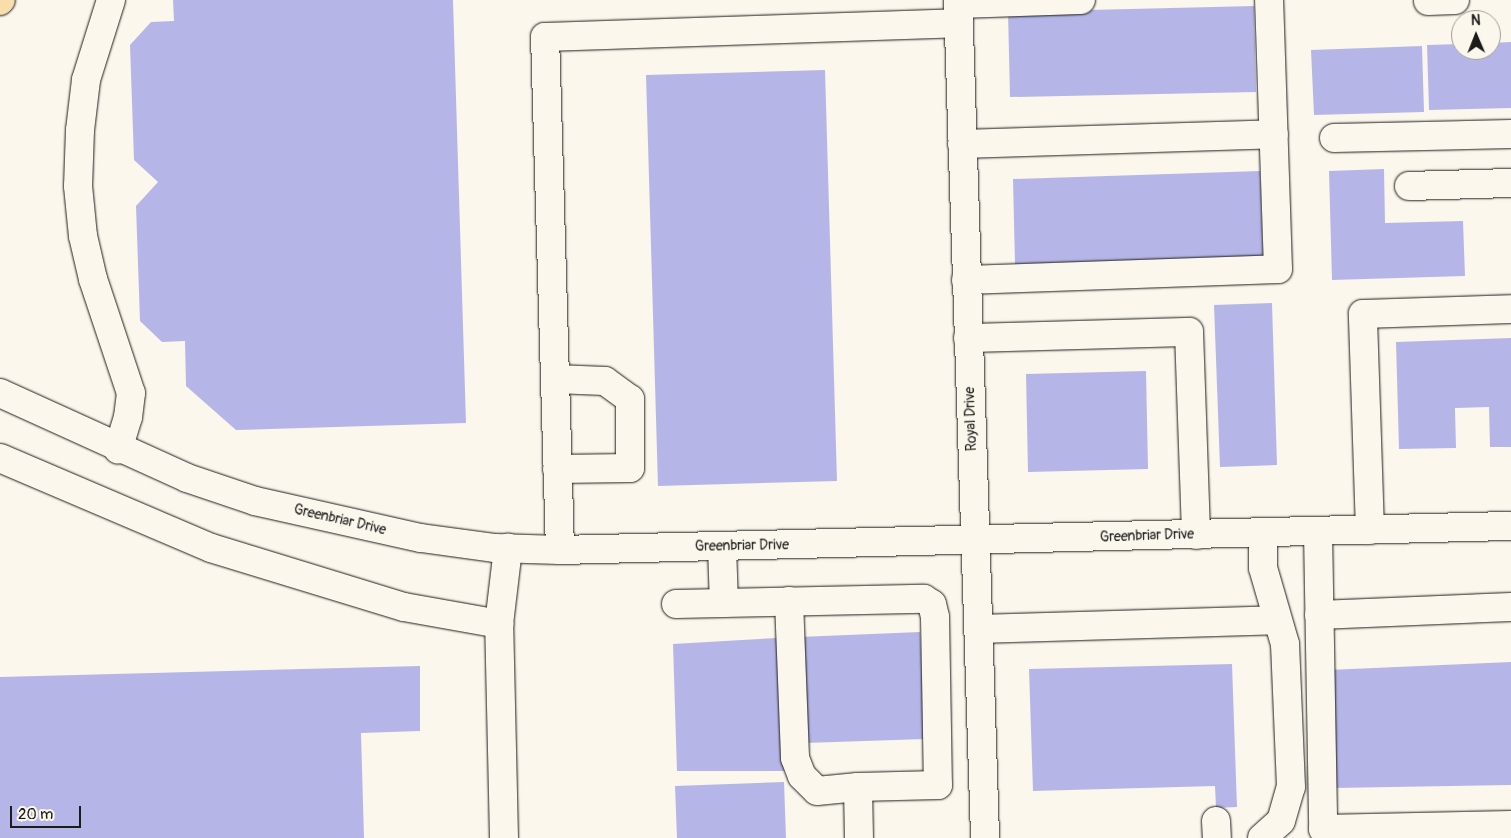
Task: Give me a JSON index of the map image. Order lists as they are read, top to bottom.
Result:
{
  "streets": {
    "street": ["Royal Drive", "Greenbriar Drive"]
  },
  "crossings": [
    ["Royal Drive", "Greenbriar Drive"]
  ],
  "scale_bar": "20 m",
  "north": "top"
}
